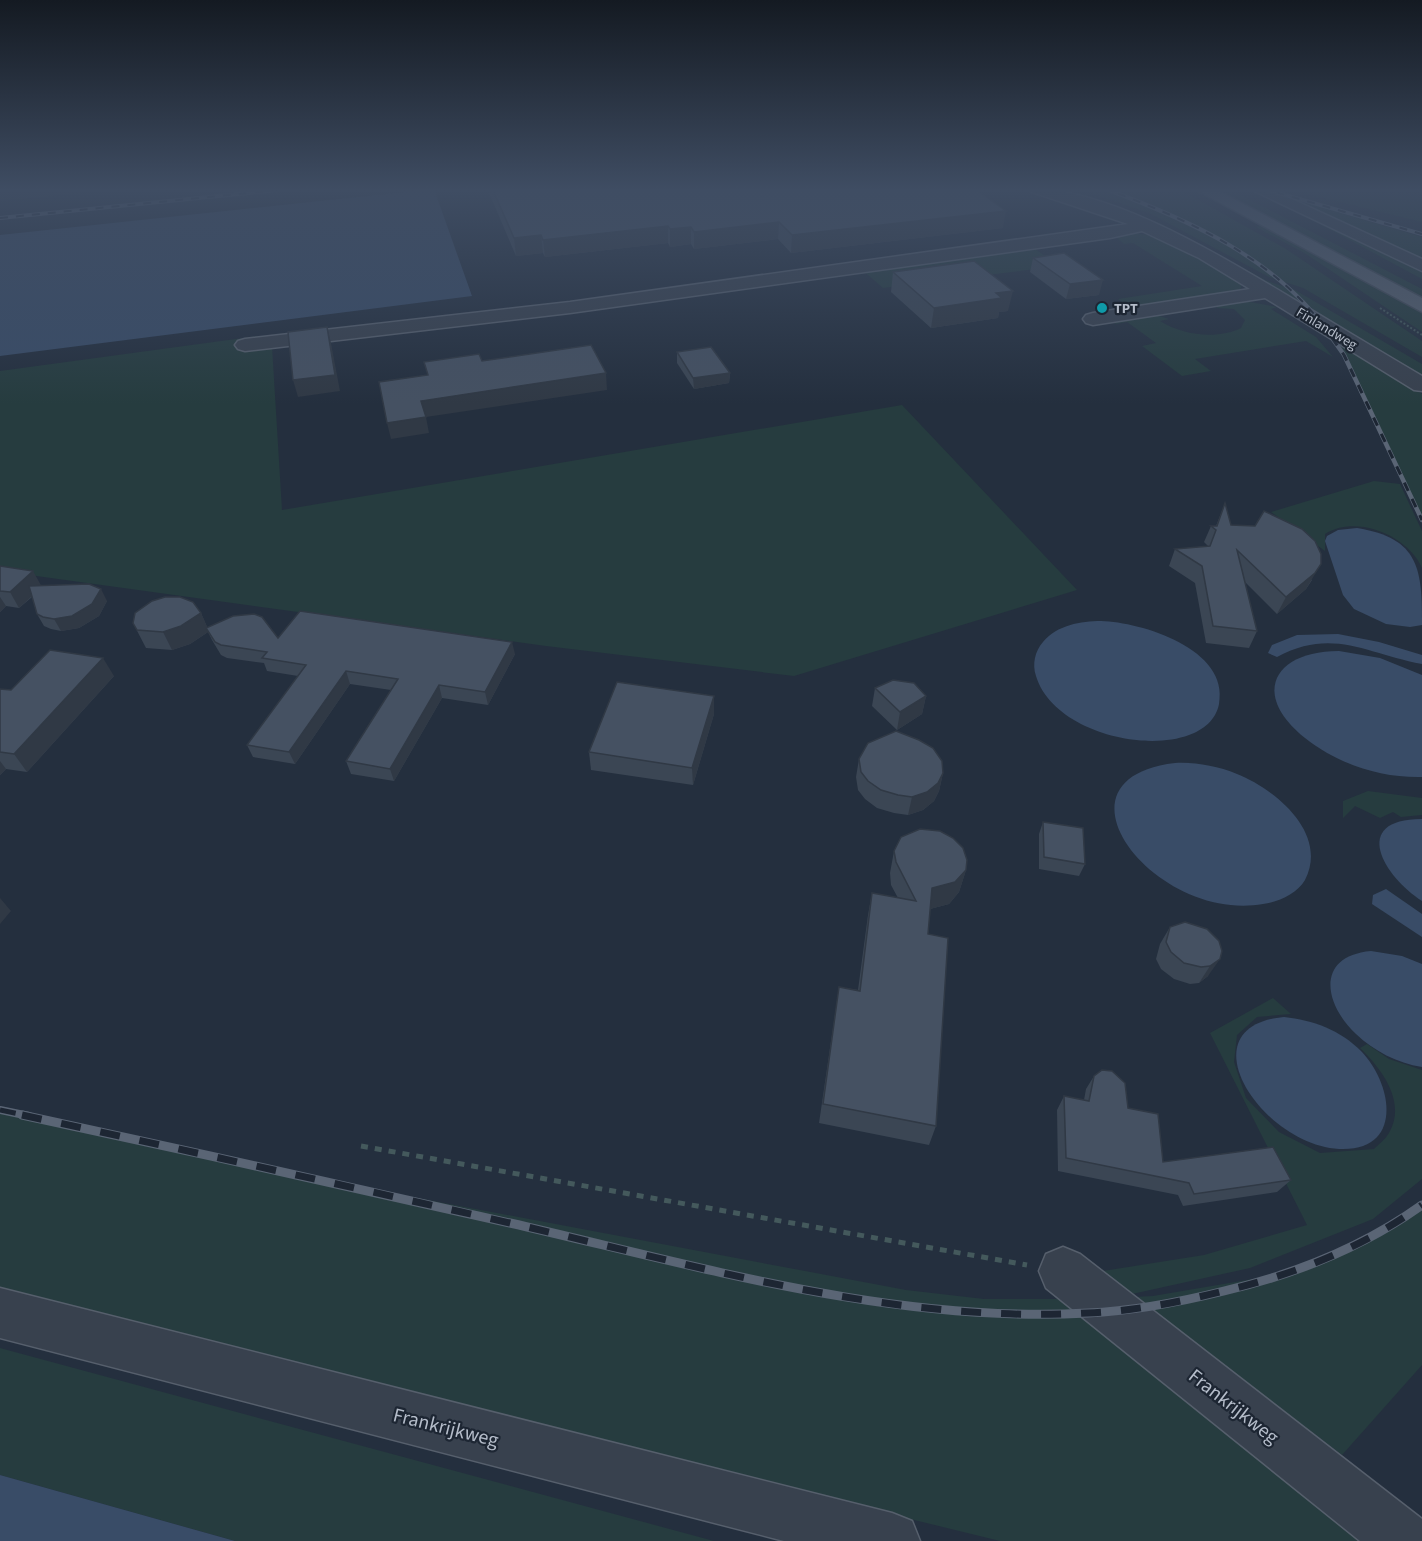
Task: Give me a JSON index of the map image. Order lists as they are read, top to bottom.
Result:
{
  "streets": {
    "street": ["Finlandweg", "Frankrijkweg"]
  },
  "places": ["TPT"]
}
